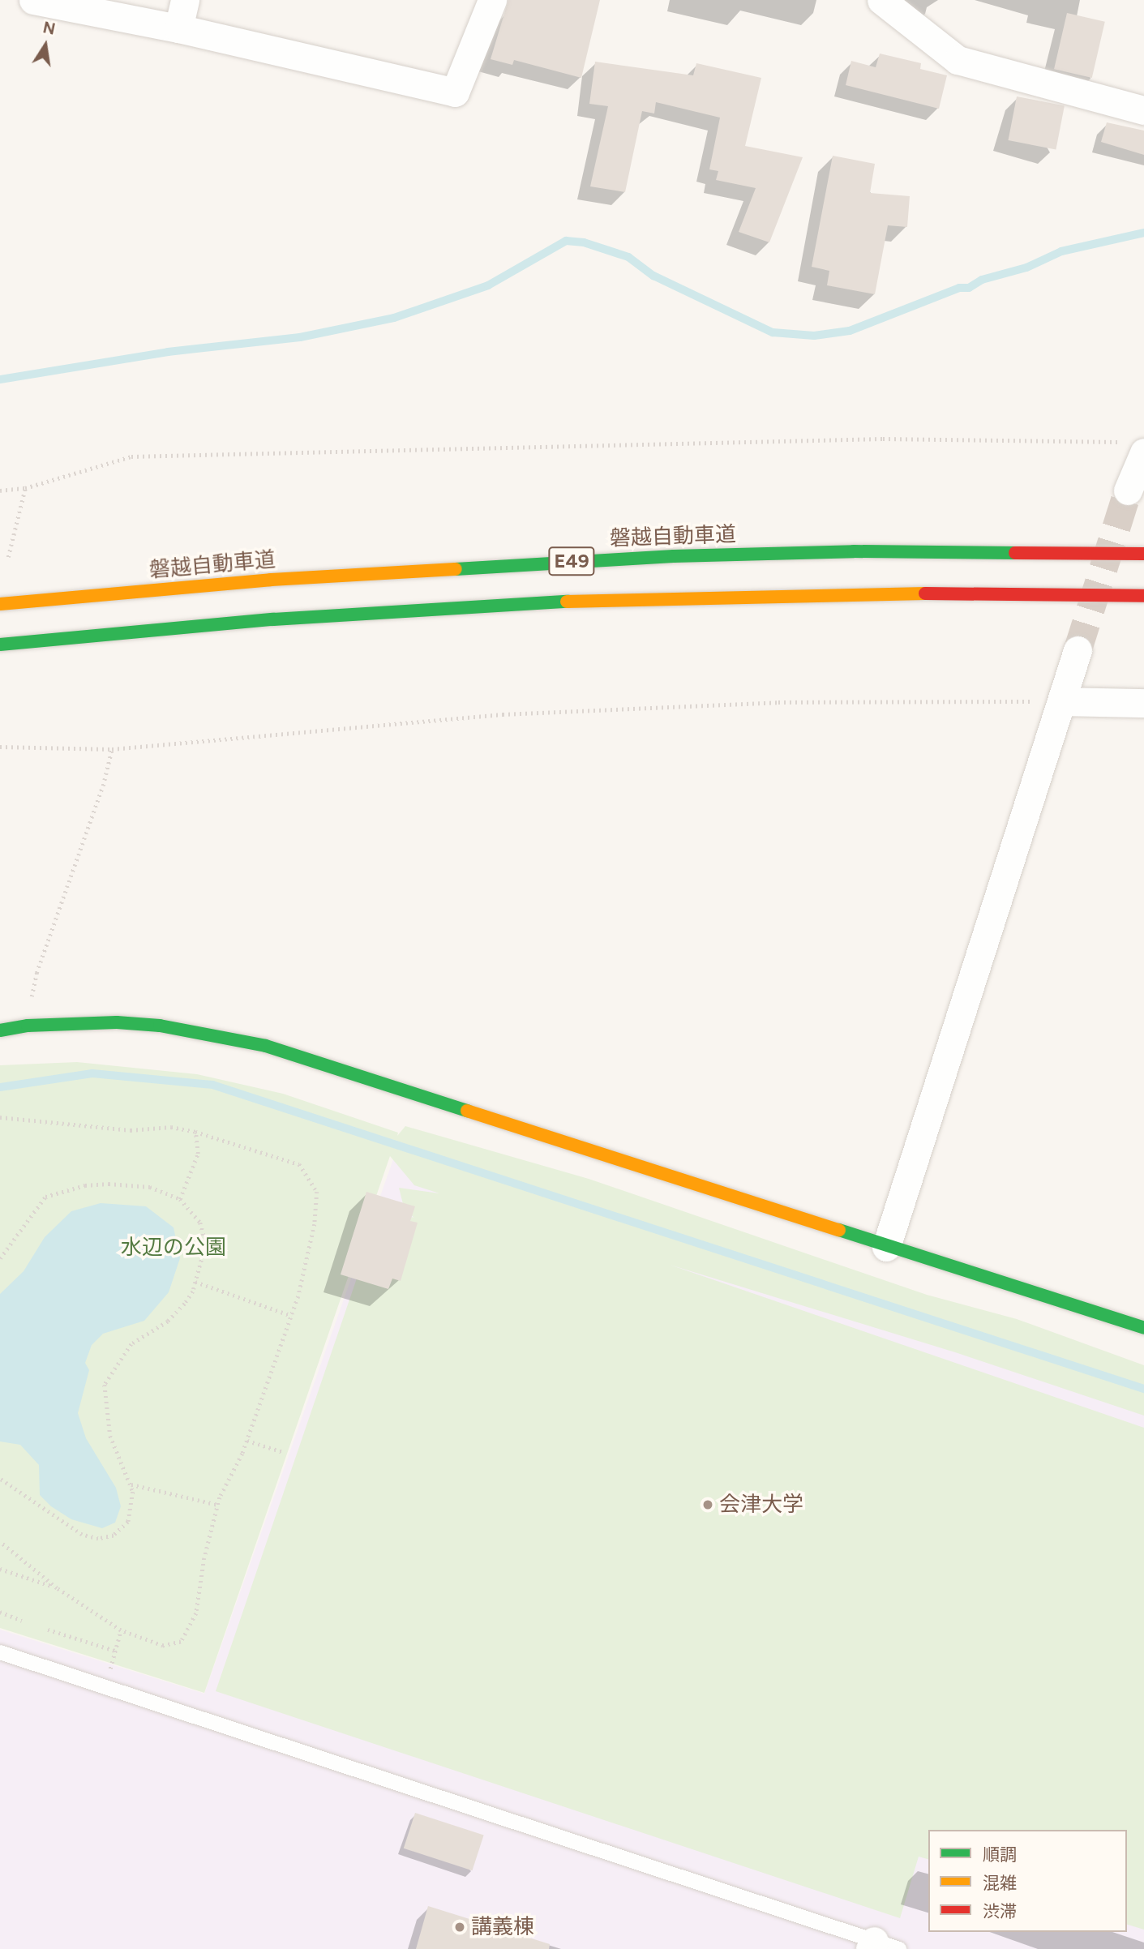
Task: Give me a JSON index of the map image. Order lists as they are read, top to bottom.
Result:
{
  "streets": {
    "main road": ["磐越自動車道", "E49"]
  },
  "parks": ["水辺の公園"],
  "places": ["会津大学", "講義棟"],
  "legend": ["順調", "混雑", "渋滞"],
  "north": "top"
}
